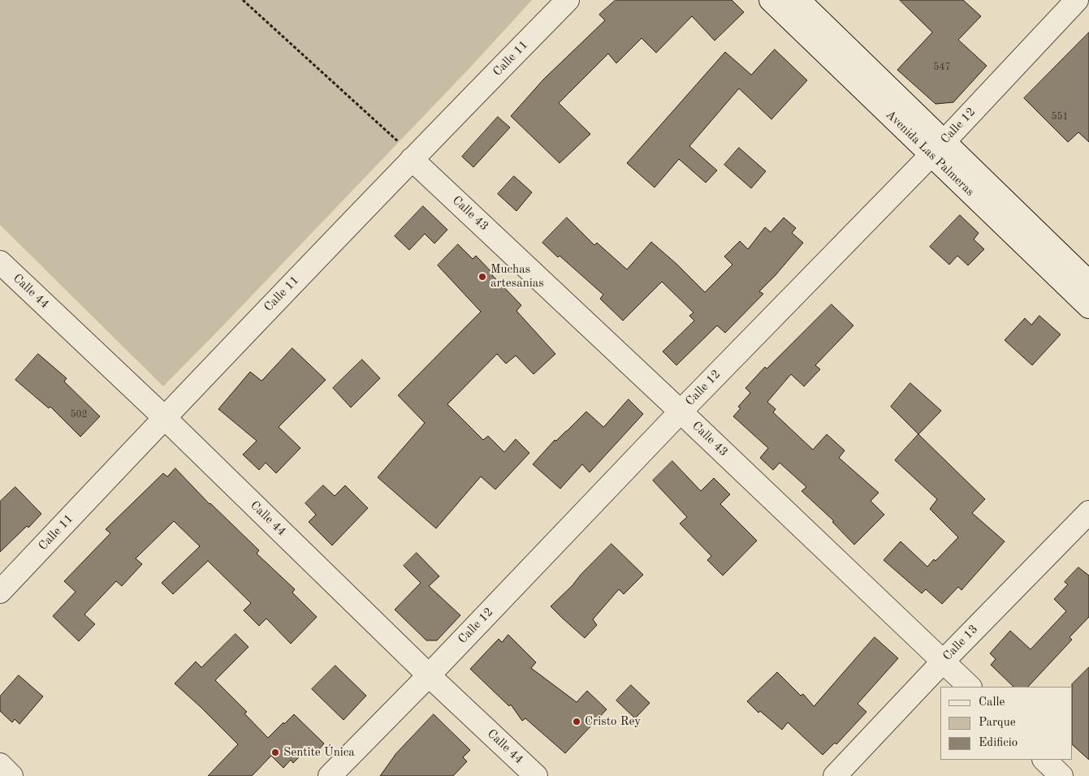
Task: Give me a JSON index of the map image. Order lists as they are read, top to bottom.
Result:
{
  "streets": {
    "street": [
      "Calle 11",
      "Calle 12",
      "Avenida Las Palmeras",
      "Calle 43",
      "Calle 44",
      "Calle 13"
    ]
  },
  "crossings": [
    ["Calle 11", "Calle 43"],
    ["Calle 11", "Calle 44"],
    ["Calle 12", "Avenida Las Palmeras"],
    ["Calle 12", "Calle 43"],
    ["Calle 12", "Calle 44"],
    ["Calle 43", "Calle 13"]
  ],
  "places": ["Muchas artesanias", "Cristo Rey", "Sentite Única"],
  "house_numbers": ["547", "551", "502"],
  "legend": ["Calle", "Parque", "Edificio"]
}
